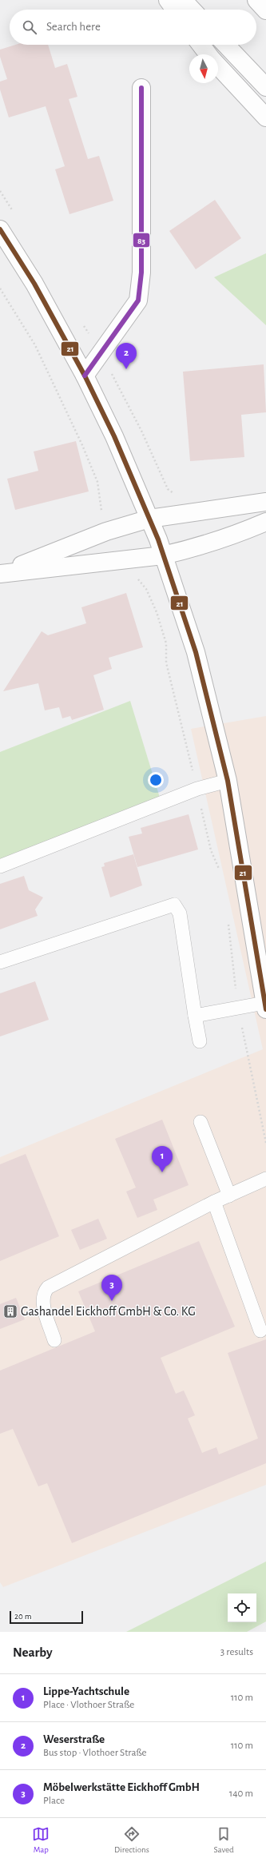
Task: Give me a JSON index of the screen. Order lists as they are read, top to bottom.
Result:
{
  "places": {
    "building": ["Gashandel Eickhoff GmbH & Co. KG"]
  },
  "lines": ["transit line 83", "transit line 21"],
  "scale_bar": "20 m",
  "north": "bottom",
  "page": {
    "search": "Search here",
    "pins": ["2", "1", "3"],
    "scale": "20 m",
    "heading": ["Nearby", "3 results"],
    "list": [
      {
        "mark": "1",
        "name": "Lippe-Yachtschule",
        "note": "Place · Vlothoer Straße",
        "value": "110 m"
      },
      {
        "mark": "2",
        "name": "Weserstraße",
        "note": "Bus stop · Vlothoer Straße",
        "value": "110 m"
      },
      {
        "mark": "3",
        "name": "Möbelwerkstätte Eickhoff GmbH",
        "note": "Place",
        "value": "140 m"
      }
    ],
    "nav": ["Map", "Directions", "Saved"]
  }
}
